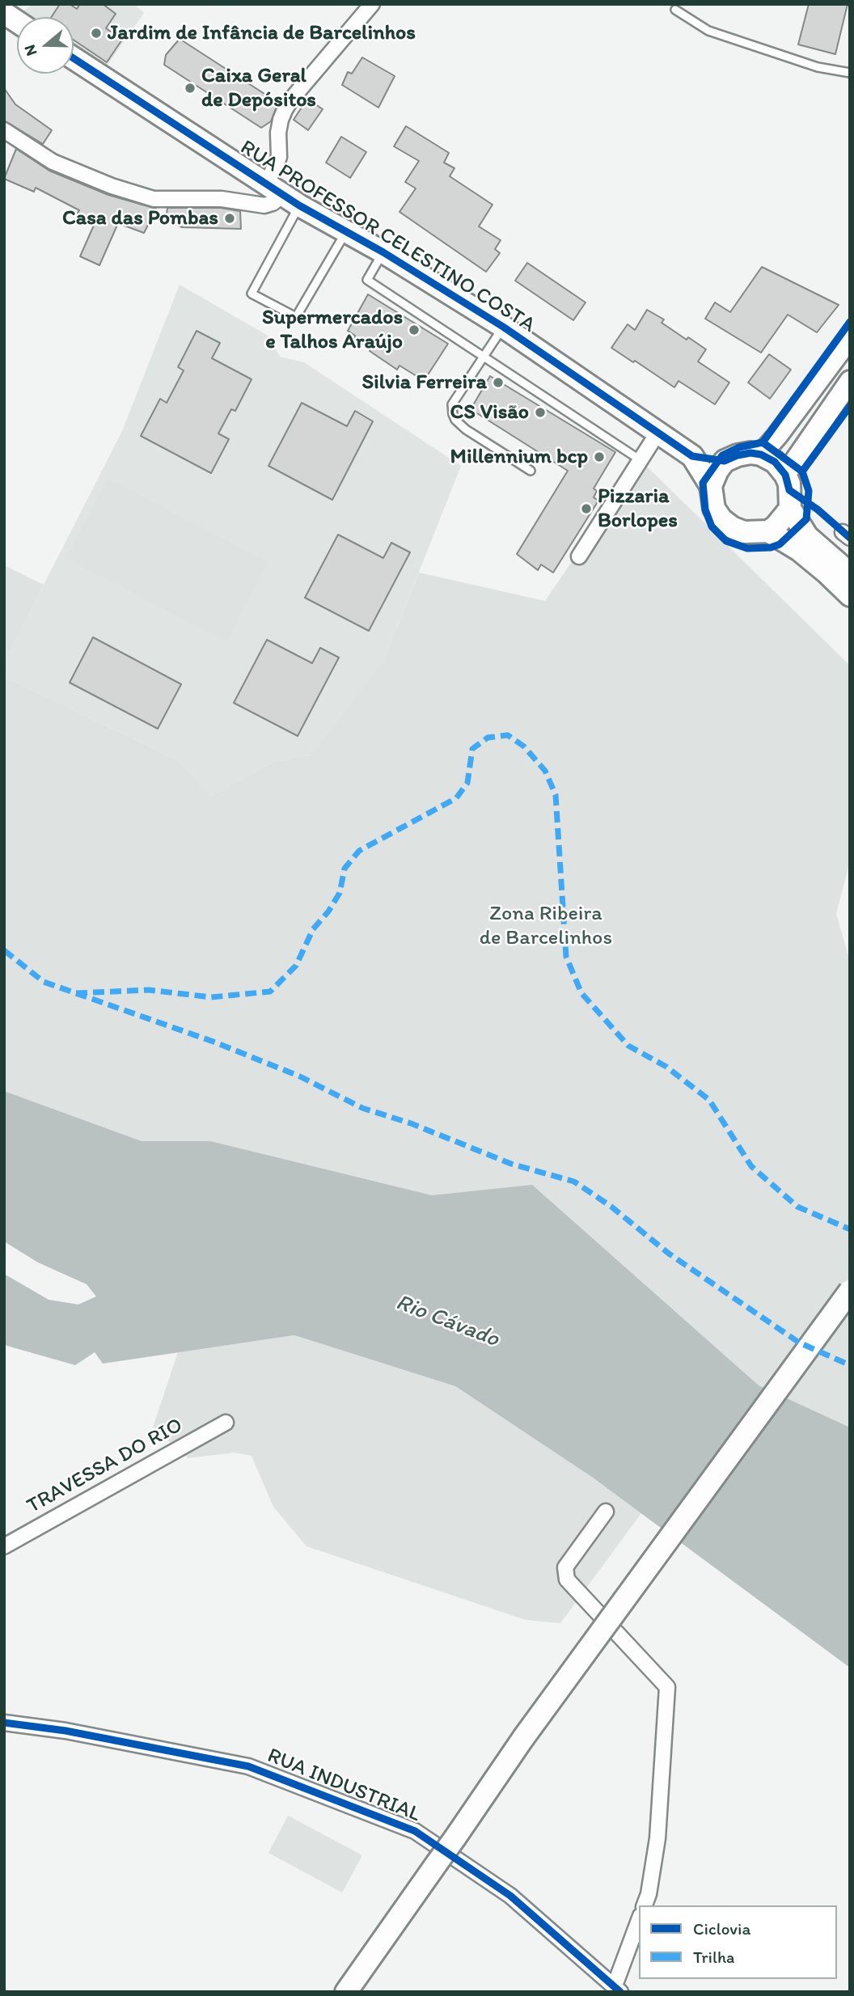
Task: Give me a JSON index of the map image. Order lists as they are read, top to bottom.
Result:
{
  "streets": {
    "main road": ["RUA PROFESSOR CELESTINO COSTA"],
    "street": ["TRAVESSA DO RIO", "RUA INDUSTRIAL"]
  },
  "water": ["Rio Cávado"],
  "parks": ["Zona Ribeira de Barcelinhos"],
  "places": [
    "Jardim de Infância de Barcelinhos",
    "Caixa Geral de Depósitos",
    "Casa das Pombas",
    "Supermercados e Talhos Araújo",
    "Silvia Ferreira",
    "CS Visão",
    "Millennium bcp",
    "Pizzaria Borlopes"
  ],
  "legend": ["Ciclovia", "Trilha"],
  "north": "left"
}
